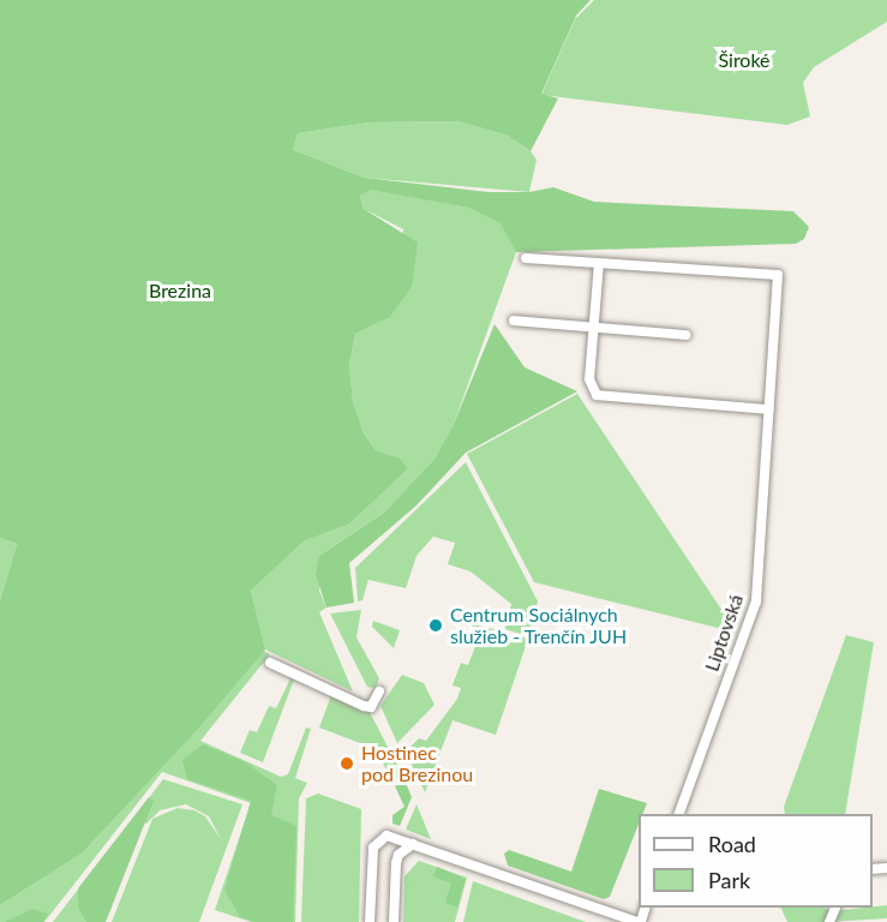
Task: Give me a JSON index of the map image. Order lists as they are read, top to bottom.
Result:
{
  "streets": {
    "street": ["Liptovská"]
  },
  "parks": ["Široké", "Brezina"],
  "places": ["Centrum Sociálnych služieb - Trenčín JUH", "Hostinec pod Brezinou"],
  "legend": ["Road", "Park"]
}
